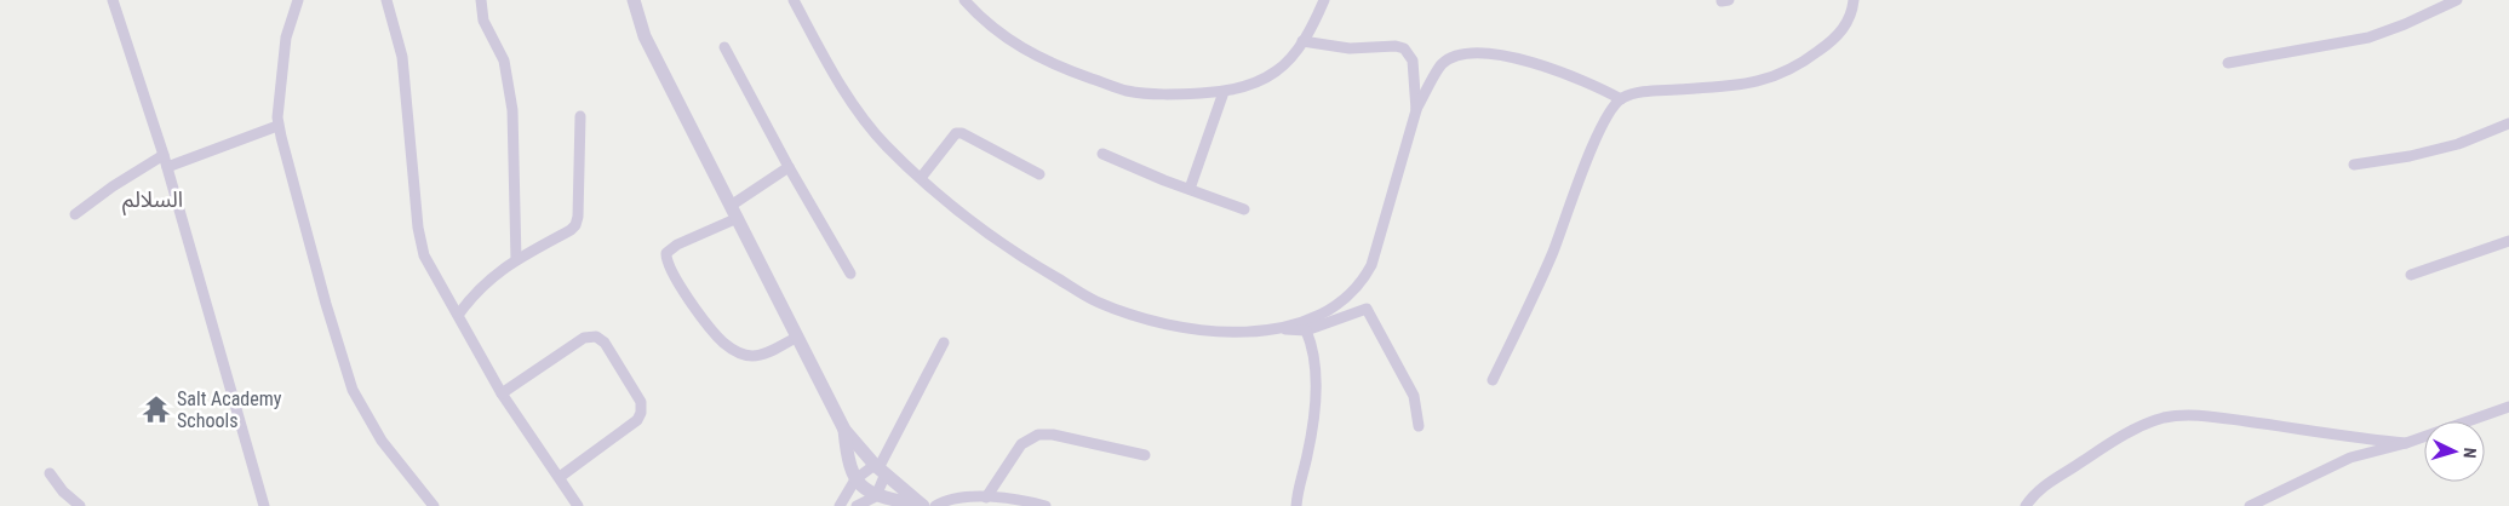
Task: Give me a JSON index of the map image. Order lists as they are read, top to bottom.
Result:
{
  "districts": ["السلالم"],
  "places": {
    "temple": ["Salt Academy Schools"]
  },
  "north": "right"
}
